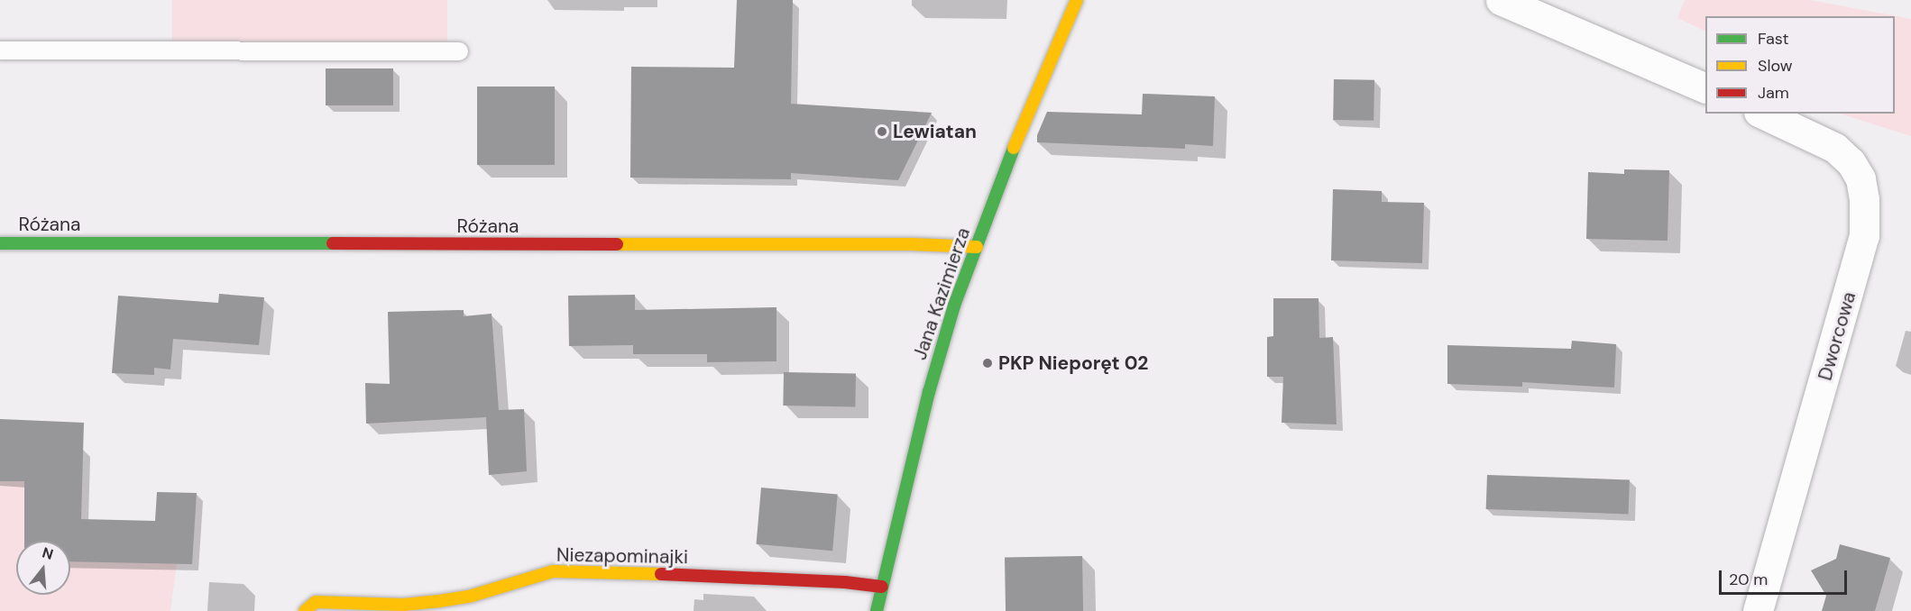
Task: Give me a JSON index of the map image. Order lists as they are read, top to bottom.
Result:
{
  "streets": {
    "street": [
      "Różana",
      "Jana Kazimierza",
      "Dworcowa",
      "Niezapominajki"
    ]
  },
  "crossings": [
    ["Różana", "Jana Kazimierza"],
    ["Jana Kazimierza", "Niezapominajki"]
  ],
  "places": ["Lewiatan", "PKP Nieporęt 02"],
  "legend": ["Fast", "Slow", "Jam"],
  "scale_bar": "20 m",
  "north": "top"
}
